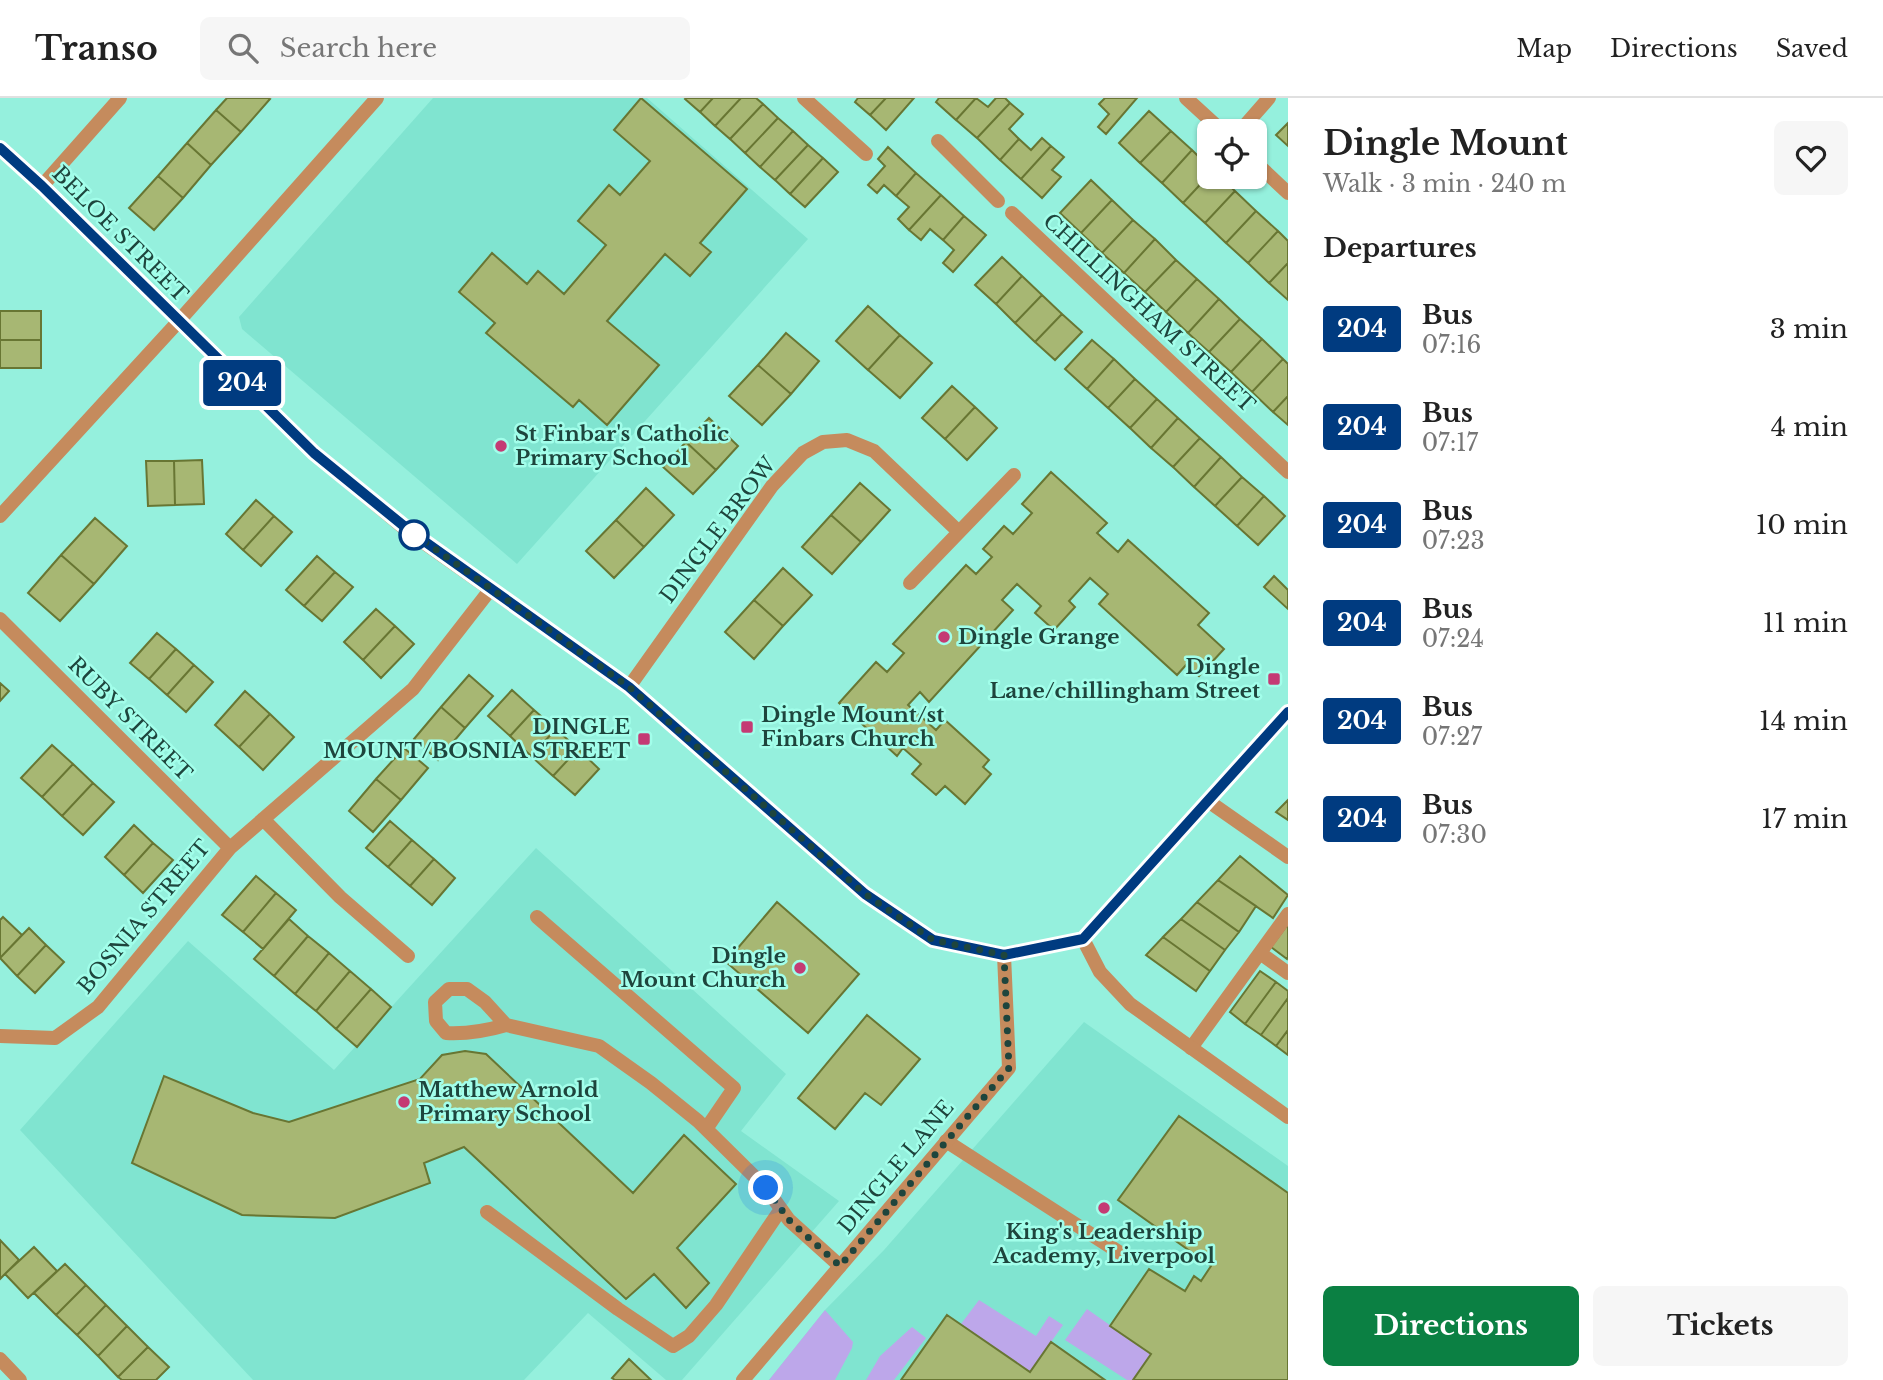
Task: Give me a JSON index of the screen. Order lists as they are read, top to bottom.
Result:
{
  "streets": {
    "street": [
      "BELOE STREET",
      "CHILLINGHAM STREET",
      "DINGLE BROW",
      "RUBY STREET",
      "BOSNIA STREET",
      "DINGLE LANE"
    ]
  },
  "crossings": [
    ["BELOE STREET", "DINGLE BROW"],
    ["BELOE STREET", "BOSNIA STREET"],
    ["BELOE STREET", "DINGLE LANE"],
    ["RUBY STREET", "BOSNIA STREET"]
  ],
  "places": {
    "other": [
      "St Finbar's Catholic Primary School",
      "Dingle Grange",
      "Dingle Mount Church",
      "Matthew Arnold Primary School",
      "King's Leadership Academy, Liverpool"
    ],
    "transit": ["Dingle Lane/chillingham Street", "Dingle Mount/st Finbars Church", "DINGLE MOUNT/BOSNIA STREET"]
  },
  "lines": ["bus line 204"],
  "page": {
    "header": "Transo",
    "search": "Search here",
    "nav": ["Map", "Directions", "Saved"],
    "on_map": "204",
    "heading": [
      ["Dingle Mount", "Walk · 3 min · 240 m"],
      "Departures"
    ],
    "list": [
      {
        "mark": "204",
        "name": "Bus",
        "note": "07:16",
        "value": "3 min"
      },
      {
        "mark": "204",
        "name": "Bus",
        "note": "07:17",
        "value": "4 min"
      },
      {
        "mark": "204",
        "name": "Bus",
        "note": "07:23",
        "value": "10 min"
      },
      {
        "mark": "204",
        "name": "Bus",
        "note": "07:24",
        "value": "11 min"
      },
      {
        "mark": "204",
        "name": "Bus",
        "note": "07:27",
        "value": "14 min"
      },
      {
        "mark": "204",
        "name": "Bus",
        "note": "07:30",
        "value": "17 min"
      }
    ],
    "buttons": ["Directions", "Tickets"]
  }
}
